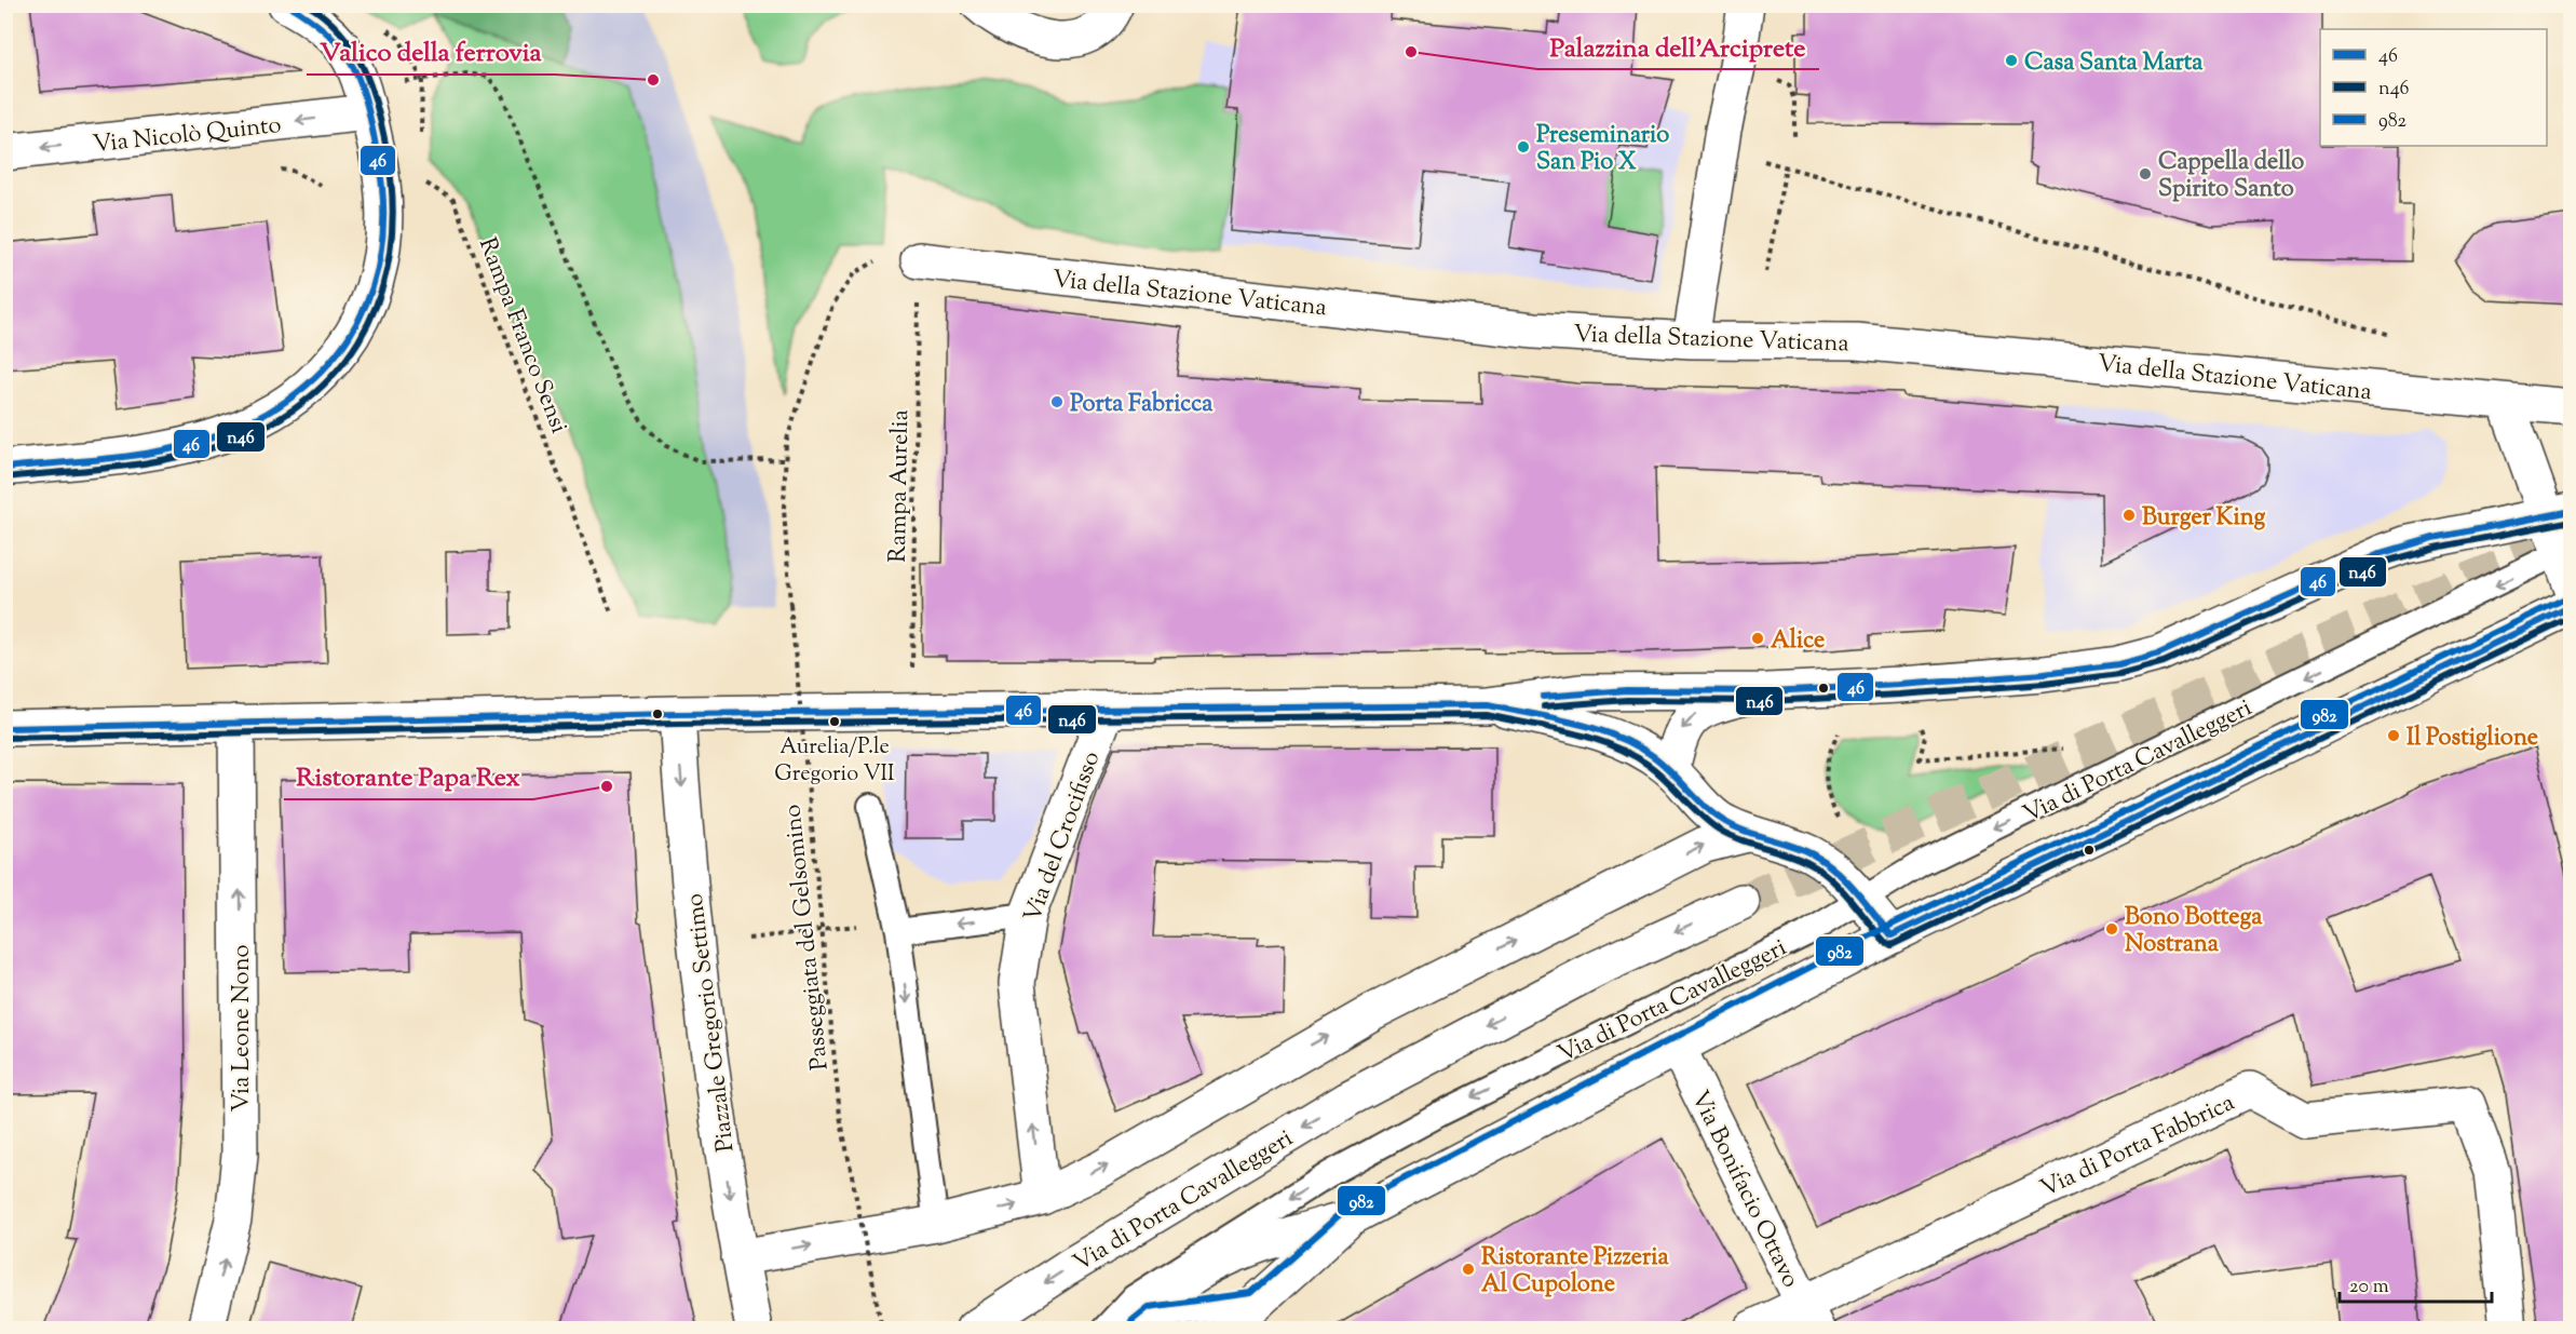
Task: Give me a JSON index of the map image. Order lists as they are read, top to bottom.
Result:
{
  "streets": {
    "street": [
      "Via Nicolò Quinto",
      "Via della Stazione Vaticana",
      "Via di Porta Cavalleggeri",
      "Via del Crocifisso",
      "Piazzale Gregorio Settimo",
      "Via Leone Nono",
      "Via di Porta Fabbrica",
      "Via Bonifacio Ottavo"
    ],
    "path": ["Rampa Franco Sensi", "Rampa Aurelia", "Passeggiata del Gelsomino"]
  },
  "crossings": [
    ["Via della Stazione Vaticana", "Rampa Aurelia"],
    ["Via della Stazione Vaticana", "Passeggiata del Gelsomino"],
    ["Rampa Aurelia", "Passeggiata del Gelsomino"],
    ["Via di Porta Cavalleggeri", "Via Bonifacio Ottavo"],
    ["Via di Porta Fabbrica", "Via Bonifacio Ottavo"]
  ],
  "one_way": [
    "Via Nicolò Quinto",
    "Via di Porta Cavalleggeri",
    "Via del Crocifisso",
    "Piazzale Gregorio Settimo",
    "Via Leone Nono"
  ],
  "places": [
    "Palazzina dell'Arciprete",
    "Casa Santa Marta",
    "Valico della ferrovia",
    "Preseminario San Pio X",
    "Cappella dello Spirito Santo",
    "Porta Fabricca",
    "Burger King",
    "Alice",
    "Aurelia/P.le Gregorio VII",
    "Il Postiglione",
    "Ristorante Papa Rex",
    "Bono Bottega Nostrana",
    "Ristorante Pizzeria Al Cupolone"
  ],
  "lines": ["transit line 46", "transit line n46", "transit line 982"],
  "legend": ["46", "n46", "982"],
  "scale_bar": "20 m"
}
